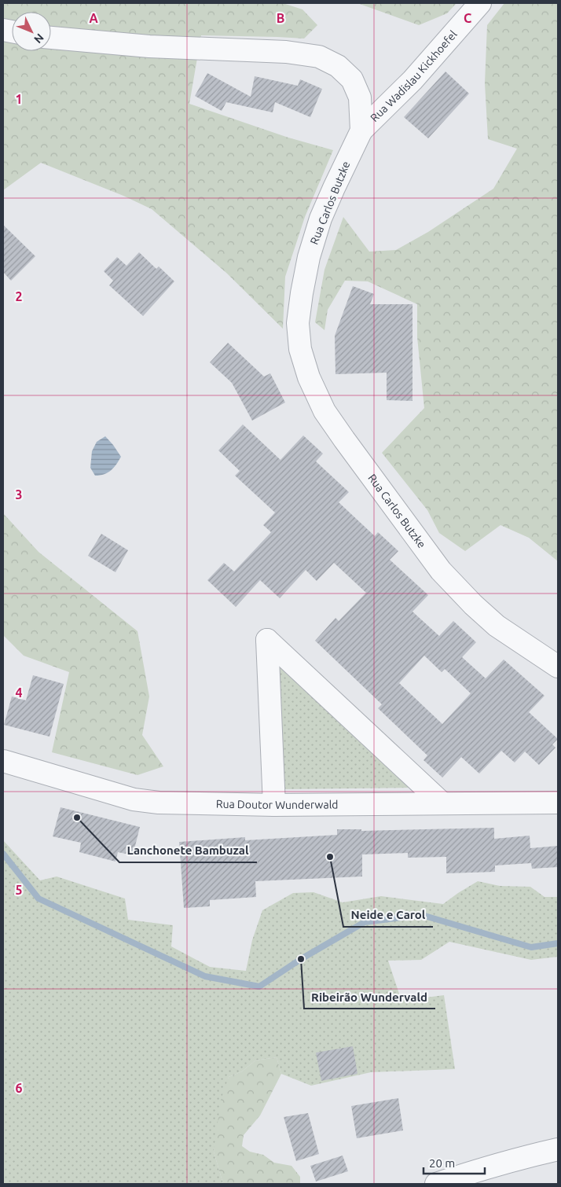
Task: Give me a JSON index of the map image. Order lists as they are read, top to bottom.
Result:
{
  "streets": {
    "street": ["Rua Wadislau Kickhoefel", "Rua Carlos Butzke", "Rua Doutor Wunderwald"]
  },
  "crossings": [
    ["Rua Wadislau Kickhoefel", "Rua Carlos Butzke"]
  ],
  "places": ["Lanchonete Bambuzal", "Neide e Carol", "Ribeirão Wundervald"],
  "scale_bar": "20 m",
  "north": "bottom right",
  "grid": {
    "columns": ["A", "B", "C"],
    "rows": [
      "1",
      "2",
      "3",
      "4",
      "5",
      "6"
    ]
  }
}
